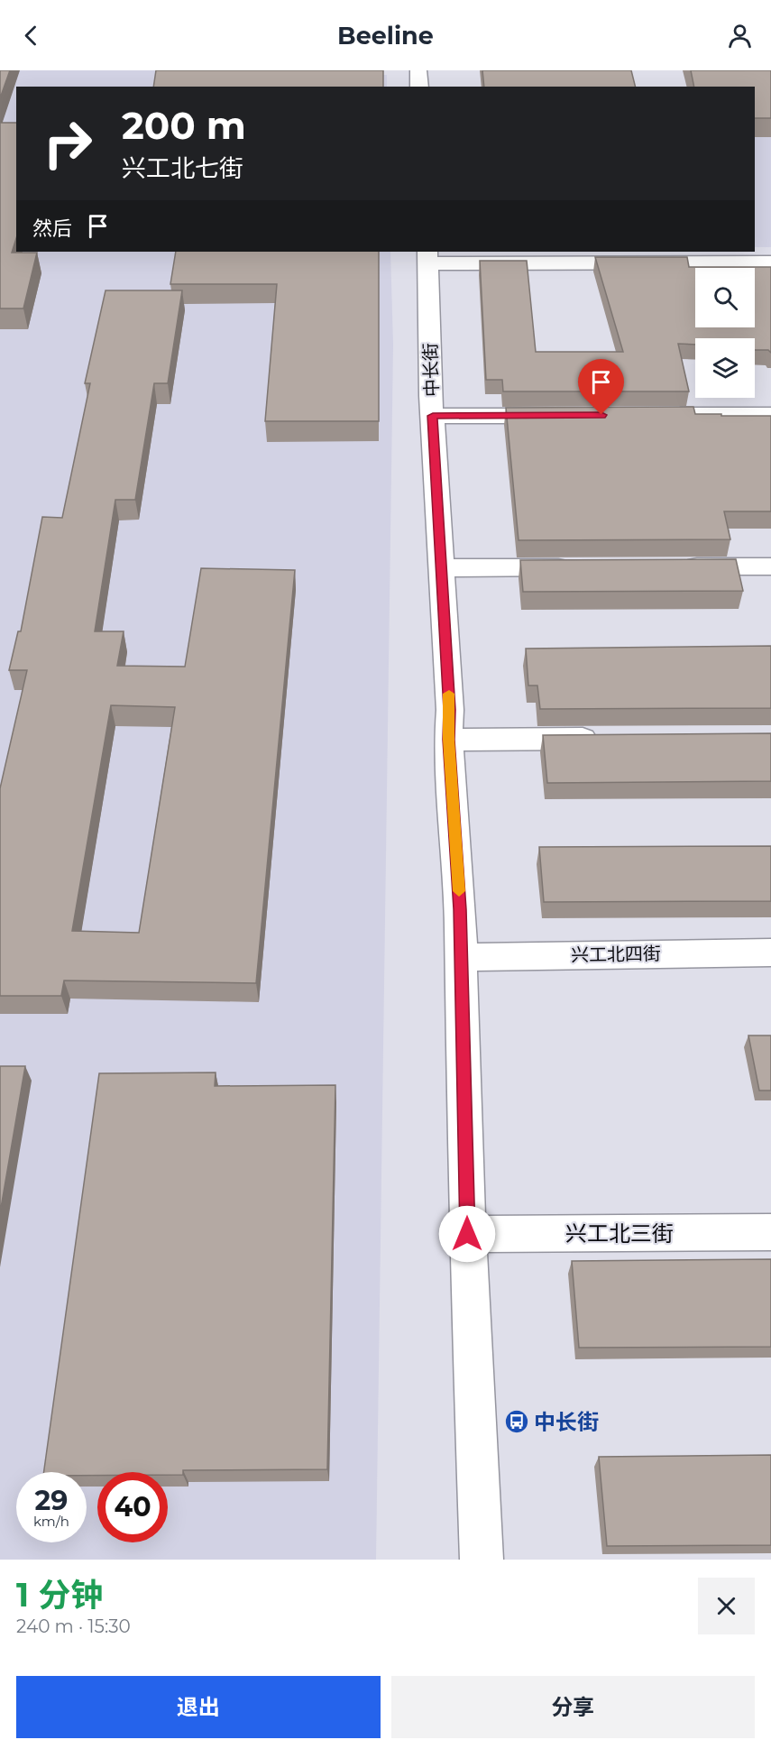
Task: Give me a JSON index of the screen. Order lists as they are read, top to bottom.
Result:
{
  "streets": {
    "street": ["中长街", "兴工北四街", "兴工北三街"]
  },
  "crossings": [
    ["中长街", "兴工北四街"],
    ["中长街", "兴工北三街"]
  ],
  "places": {
    "bus stop": ["中长街"]
  },
  "page": {
    "header": "Beeline",
    "turn": ["200 m", "兴工北七街"],
    "then": "然后",
    "speed": "29 km/h",
    "limit": "40",
    "heading": ["1 分钟", "240 m · 15:30"],
    "buttons": ["退出", "分享"]
  }
}
